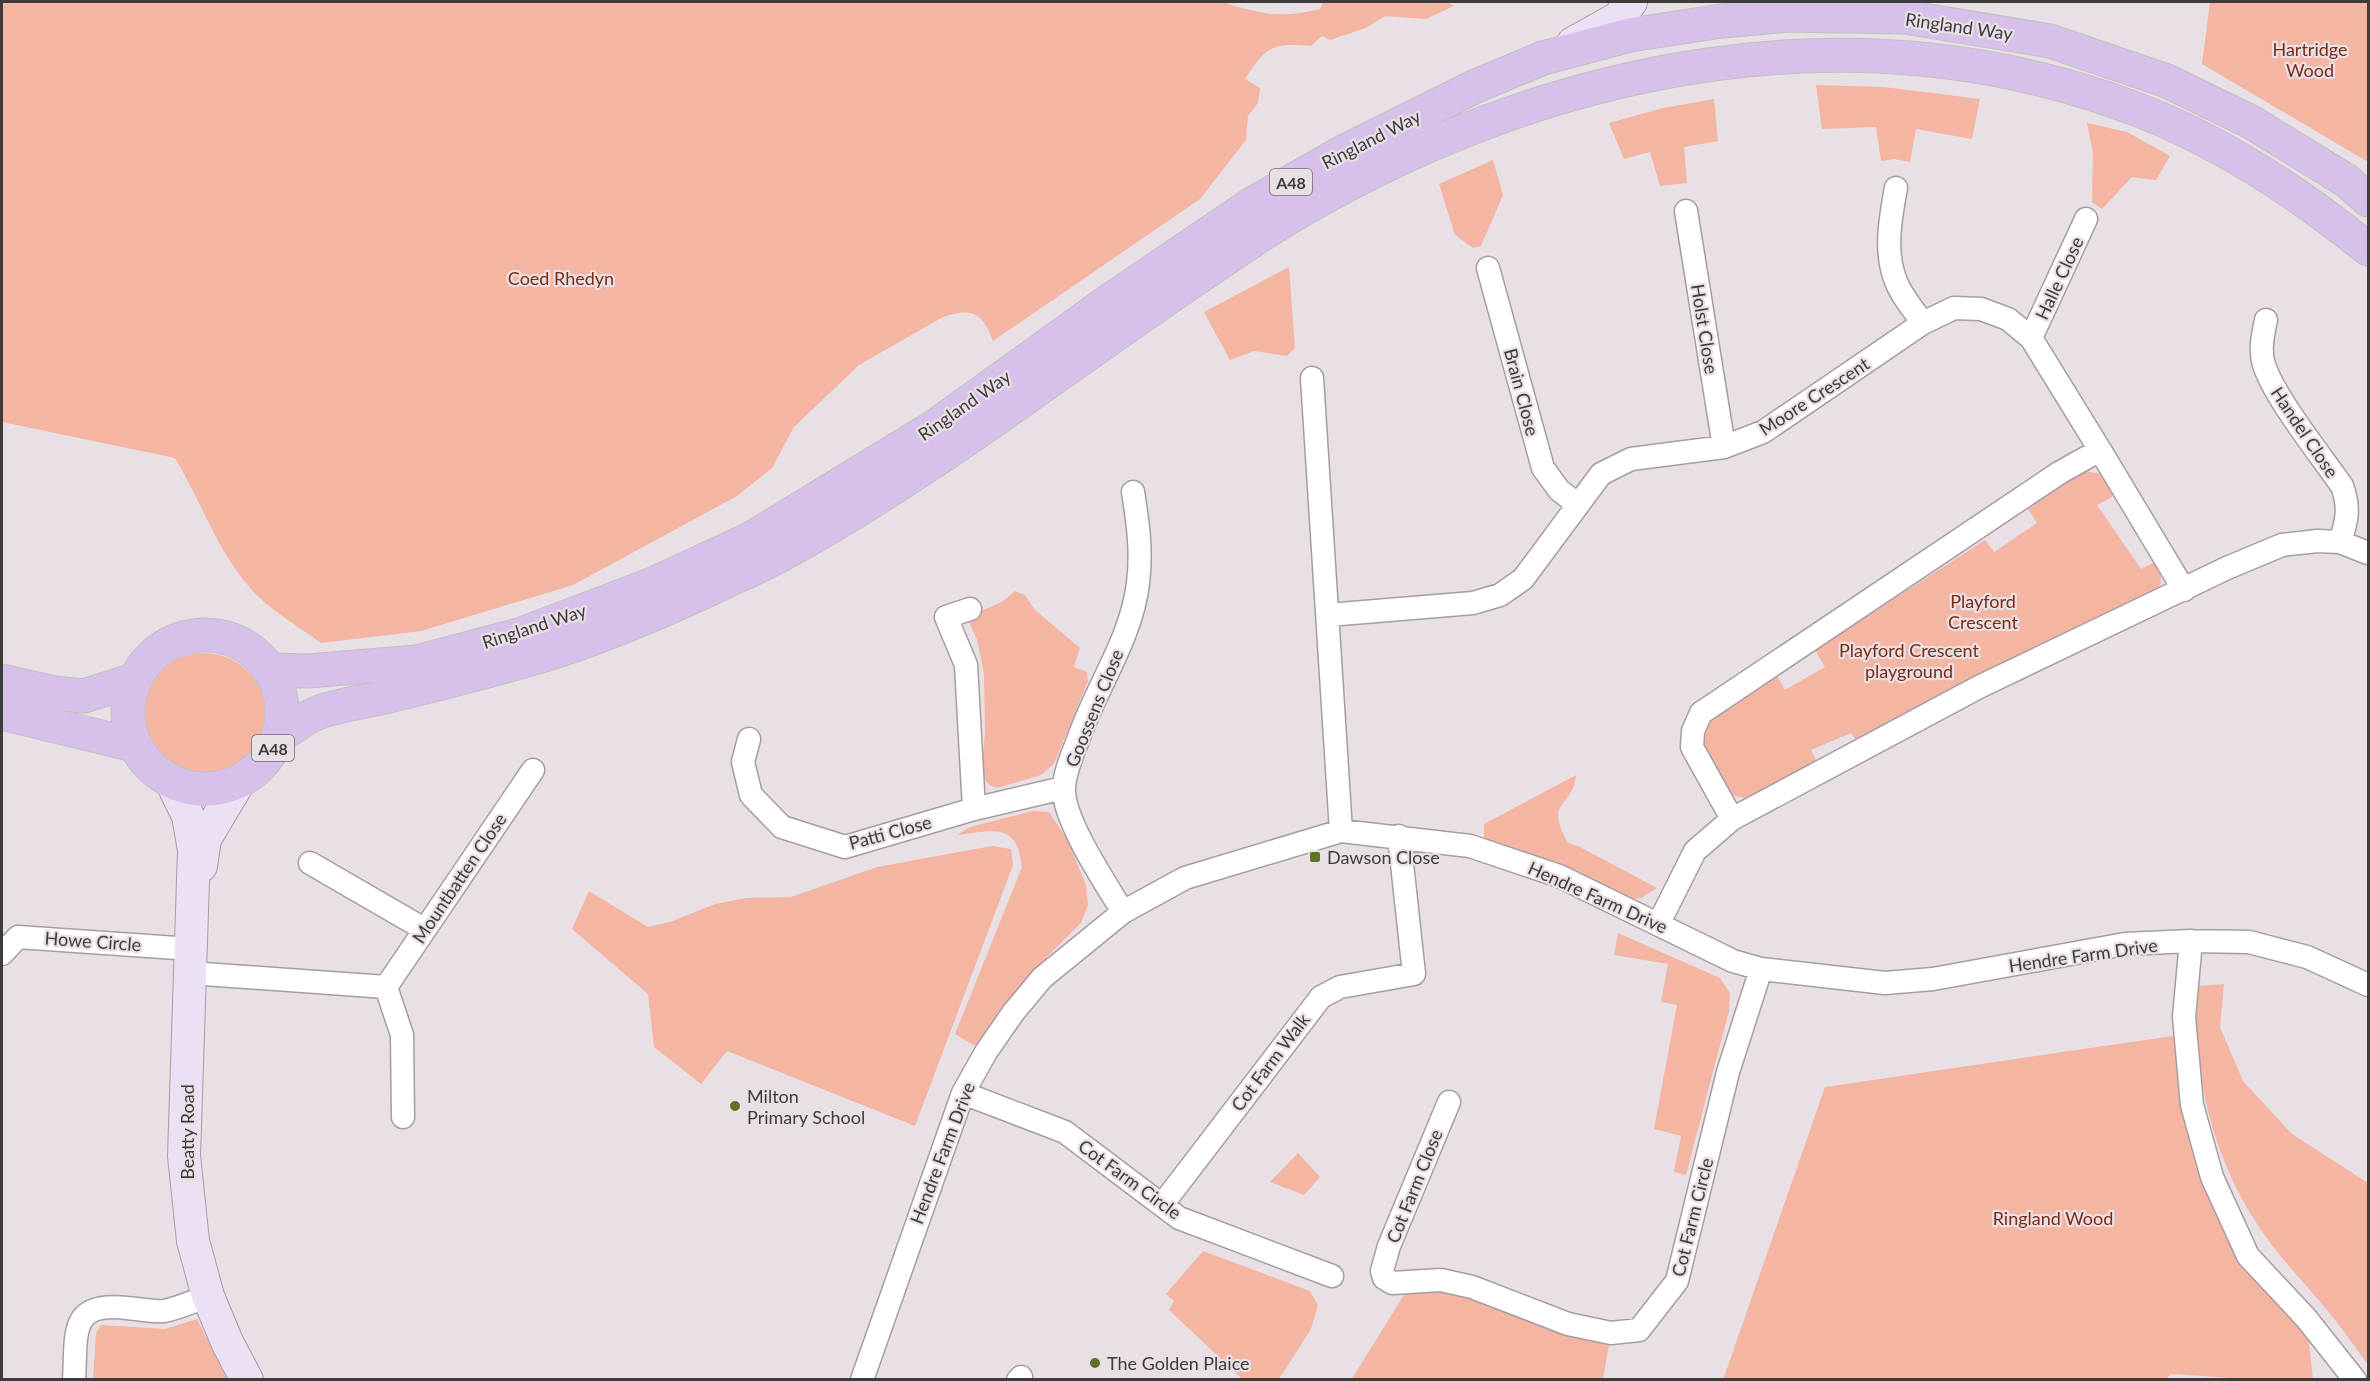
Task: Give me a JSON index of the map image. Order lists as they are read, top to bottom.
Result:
{
  "streets": {
    "main road": ["Ringland Way", "A48"],
    "street": [
      "Halle Close",
      "Holst Close",
      "Brain Close",
      "Moore Crescent",
      "Handel Close",
      "Goossens Close",
      "Patti Close",
      "Mountbatten Close",
      "Hendre Farm Drive",
      "Howe Circle",
      "Cot Farm Walk",
      "Beatty Road",
      "Cot Farm Circle",
      "Cot Farm Close"
    ]
  },
  "crossings": [
    ["Ringland Way", "A48"],
    ["Ringland Way", "Beatty Road"],
    ["A48", "Beatty Road"],
    ["Halle Close", "Moore Crescent"],
    ["Holst Close", "Moore Crescent"],
    ["Brain Close", "Moore Crescent"],
    ["Goossens Close", "Patti Close"],
    ["Goossens Close", "Hendre Farm Drive"],
    ["Hendre Farm Drive", "Cot Farm Walk"],
    ["Hendre Farm Drive", "Cot Farm Circle"],
    ["Howe Circle", "Beatty Road"],
    ["Cot Farm Walk", "Cot Farm Circle"],
    ["Cot Farm Circle", "Cot Farm Close"]
  ],
  "parks": [
    "Hartridge Wood",
    "Coed Rhedyn",
    "Playford Crescent",
    "Playford Crescent playground",
    "Ringland Wood"
  ],
  "places": {
    "transit": ["Dawson Close"],
    "other": ["Milton Primary School", "The Golden Plaice"]
  }
}
